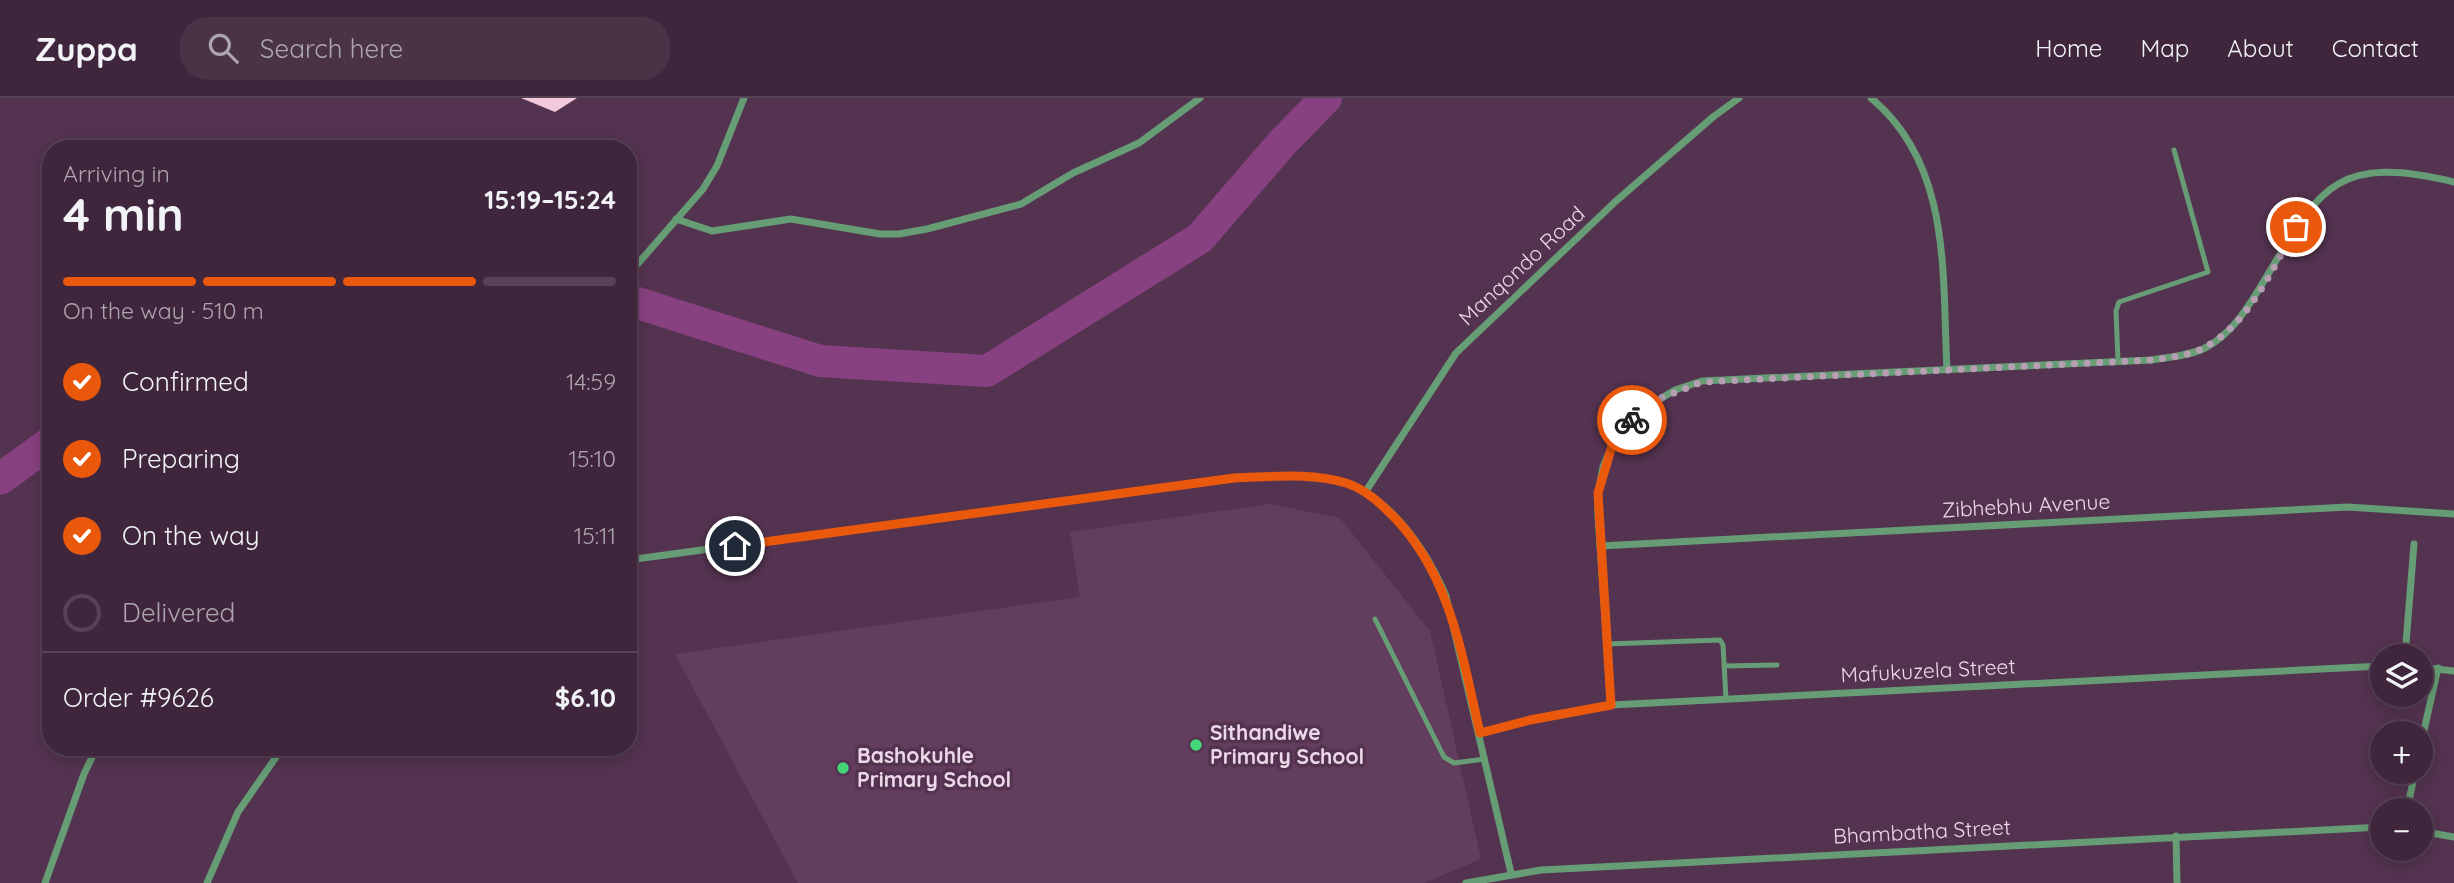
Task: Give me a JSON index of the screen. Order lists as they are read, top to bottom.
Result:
{
  "streets": {
    "street": [
      "Manqondo Road",
      "Zibhebhu Avenue",
      "Mafukuzela Street",
      "Bhambatha Street"
    ]
  },
  "places": ["Sithandiwe Primary School", "Bashokuhle Primary School"],
  "page": {
    "header": "Zuppa",
    "search": "Search here",
    "nav": [
      "Home",
      "Map",
      "About",
      "Contact"
    ],
    "heading": ["4 min", "Arriving in", "15:19–15:24"],
    "panel": ["Order #9626", "$6.10"],
    "bar": "On the way · 510 m",
    "list": [
      ["Confirmed", "14:59"],
      ["Preparing", "15:10"],
      ["On the way", "15:11"],
      "Delivered"
    ],
    "map_buttons": ["+", "−"]
  }
}
